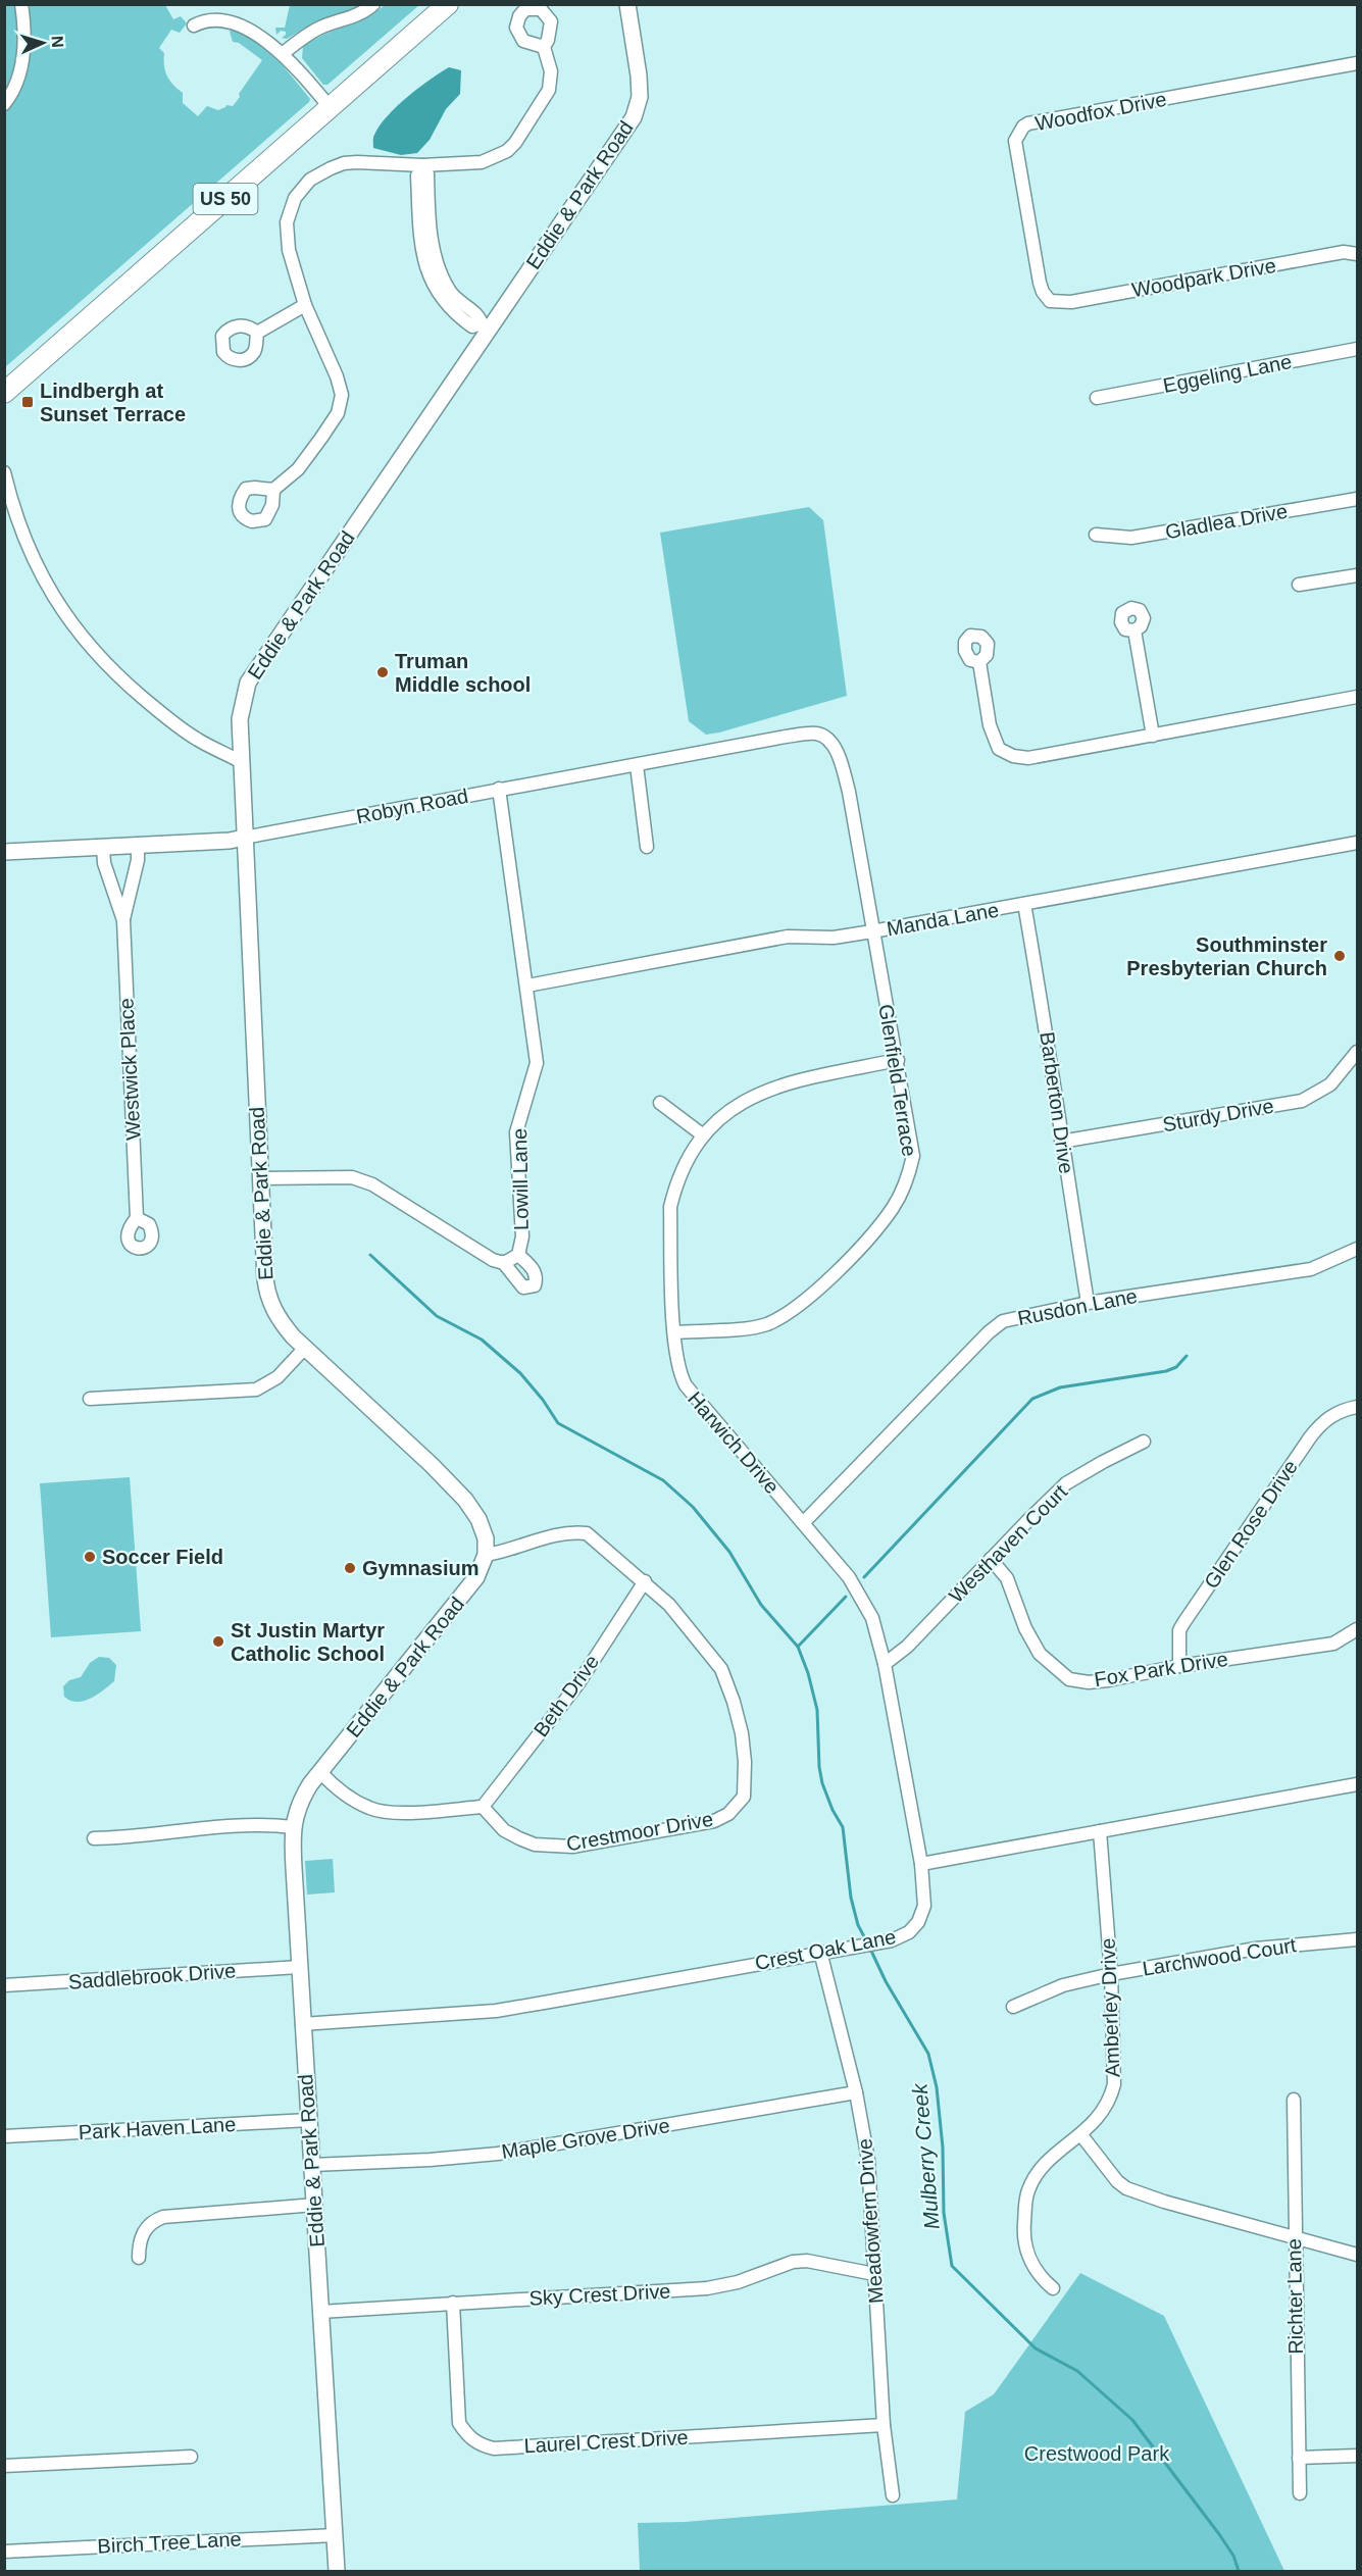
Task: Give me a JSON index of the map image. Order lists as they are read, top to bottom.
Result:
{
  "streets": {
    "main road": ["US 50"],
    "street": [
      "Woodfox Drive",
      "Eddie & Park Road",
      "Woodpark Drive",
      "Eggeling Lane",
      "Gladlea Drive",
      "Robyn Road",
      "Manda Lane",
      "Westwick Place",
      "Glenfield Terrace",
      "Barberton Drive",
      "Sturdy Drive",
      "Lowill Lane",
      "Rusdon Lane",
      "Harwich Drive",
      "Glen Rose Drive",
      "Westhaven Court",
      "Fox Park Drive",
      "Beth Drive",
      "Crestmoor Drive",
      "Crest Oak Lane",
      "Larchwood Court",
      "Saddlebrook Drive",
      "Amberley Drive",
      "Park Haven Lane",
      "Maple Grove Drive",
      "Meadowfern Drive",
      "Sky Crest Drive",
      "Richter Lane",
      "Laurel Crest Drive",
      "Birch Tree Lane"
    ]
  },
  "crossings": [
    ["Woodfox Drive", "Woodpark Drive"],
    ["Eddie & Park Road", "Robyn Road"],
    ["Eddie & Park Road", "Crest Oak Lane"],
    ["Eddie & Park Road", "Saddlebrook Drive"],
    ["Eddie & Park Road", "Park Haven Lane"],
    ["Eddie & Park Road", "Maple Grove Drive"],
    ["Eddie & Park Road", "Sky Crest Drive"],
    ["Eddie & Park Road", "Birch Tree Lane"],
    ["Robyn Road", "Westwick Place"],
    ["Robyn Road", "Glenfield Terrace"],
    ["Robyn Road", "Lowill Lane"],
    ["Manda Lane", "Glenfield Terrace"],
    ["Manda Lane", "Barberton Drive"],
    ["Manda Lane", "Lowill Lane"],
    ["Glenfield Terrace", "Harwich Drive"],
    ["Barberton Drive", "Sturdy Drive"],
    ["Barberton Drive", "Rusdon Lane"],
    ["Rusdon Lane", "Harwich Drive"],
    ["Harwich Drive", "Westhaven Court"],
    ["Harwich Drive", "Crest Oak Lane"],
    ["Glen Rose Drive", "Fox Park Drive"],
    ["Westhaven Court", "Fox Park Drive"],
    ["Beth Drive", "Crestmoor Drive"],
    ["Crest Oak Lane", "Meadowfern Drive"],
    ["Larchwood Court", "Amberley Drive"],
    ["Maple Grove Drive", "Meadowfern Drive"],
    ["Meadowfern Drive", "Sky Crest Drive"],
    ["Meadowfern Drive", "Laurel Crest Drive"],
    ["Sky Crest Drive", "Laurel Crest Drive"]
  ],
  "water": ["Mulberry Creek"],
  "parks": ["Crestwood Park"],
  "places": {
    "transit": ["Lindbergh at Sunset Terrace"],
    "other": [
      "Truman Middle school",
      "Southminster Presbyterian Church",
      "Soccer Field",
      "Gymnasium",
      "St Justin Martyr Catholic School"
    ]
  },
  "north": "right"
}
